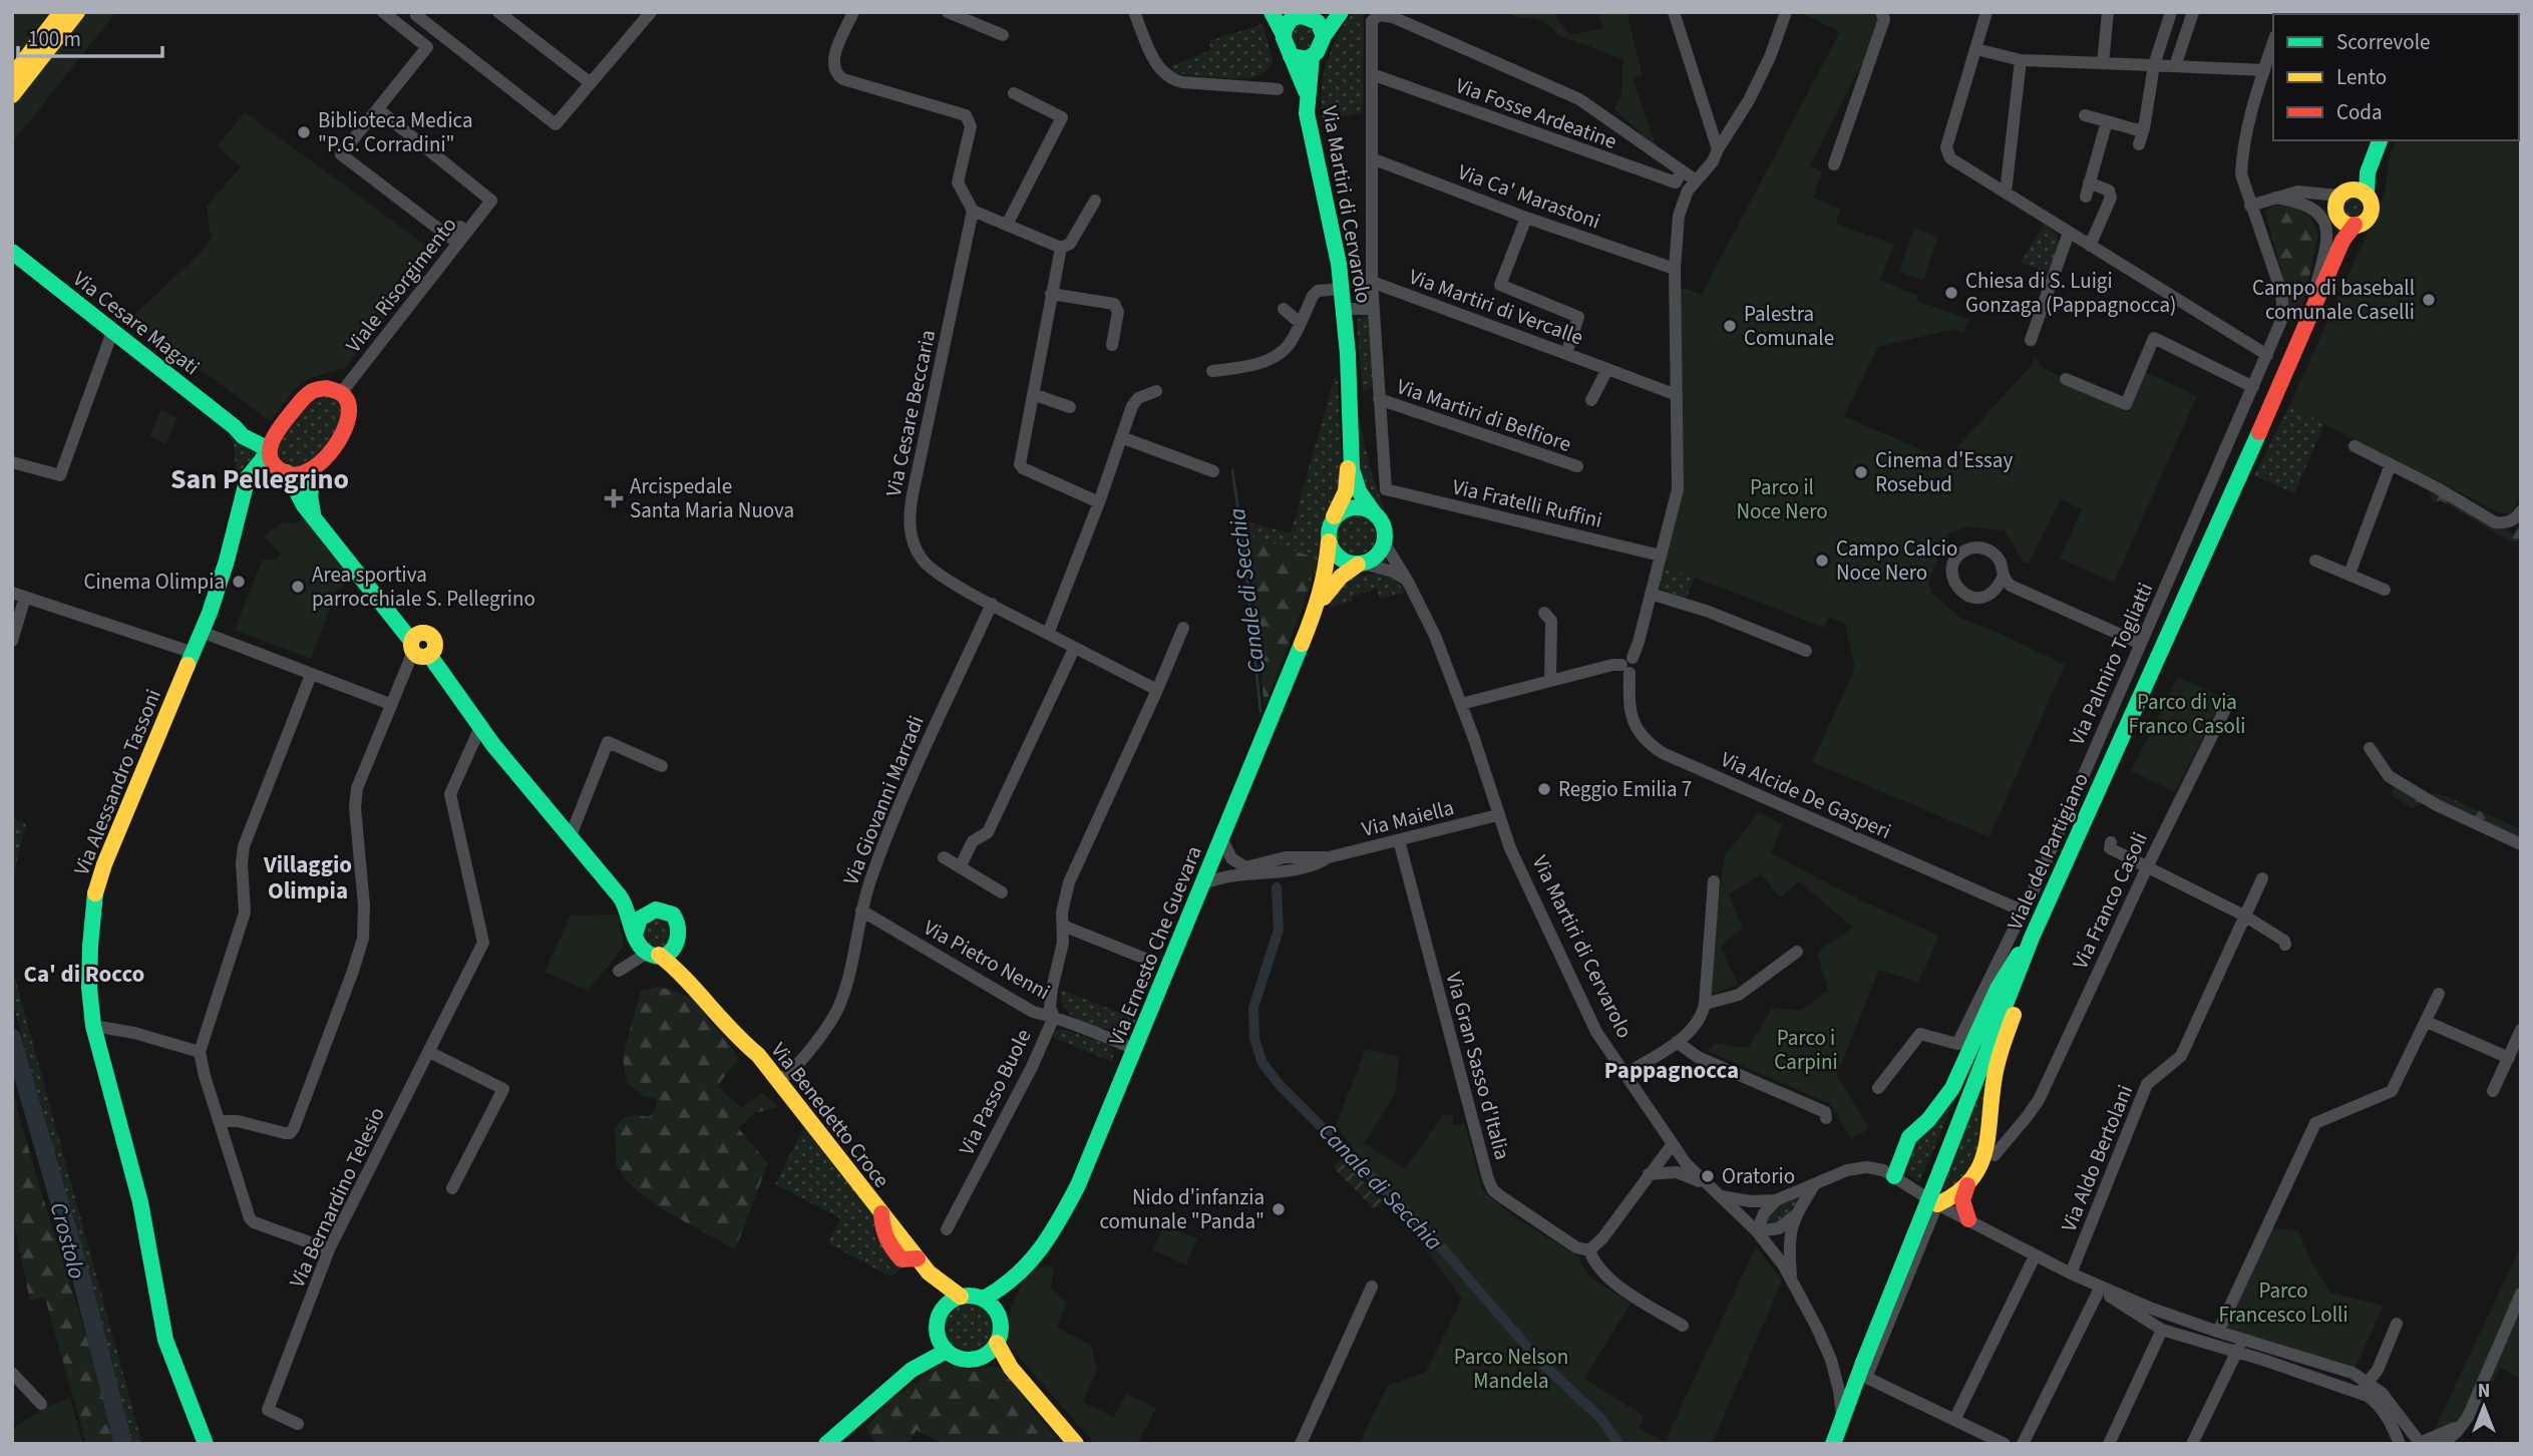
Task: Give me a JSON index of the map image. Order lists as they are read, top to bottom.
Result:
{
  "streets": {
    "street": [
      "Via Fosse Ardeatine",
      "Via Ca' Marastoni",
      "Via Martiri di Cervarolo",
      "Viale Risorgimento",
      "Via Martiri di Vercalle",
      "Via Cesare Magati",
      "Via Cesare Beccaria",
      "Via Martiri di Belfiore",
      "Via Fratelli Ruffini",
      "Via Palmiro Togliatti",
      "Via Alessandro Tassoni",
      "Via Alcide De Gasperi",
      "Via Giovanni Marradi",
      "Via Maiella",
      "Viale del Partigiano",
      "Via Franco Casoli",
      "Via Ernesto Che Guevara",
      "Via Pietro Nenni",
      "Via Gran Sasso d'Italia",
      "Via Passo Buole",
      "Via Benedetto Croce",
      "Via Aldo Bertolani",
      "Via Bernardino Telesio"
    ]
  },
  "crossings": [
    ["Via Ca' Marastoni", "Via Alcide De Gasperi"],
    ["Via Martiri di Cervarolo", "Via Maiella"],
    ["Via Martiri di Cervarolo", "Viale del Partigiano"],
    ["Via Martiri di Cervarolo", "Via Ernesto Che Guevara"],
    ["Viale Risorgimento", "Via Alessandro Tassoni"],
    ["Via Martiri di Vercalle", "Via Alcide De Gasperi"],
    ["Via Cesare Magati", "Via Alessandro Tassoni"],
    ["Via Cesare Beccaria", "Via Giovanni Marradi"],
    ["Via Martiri di Belfiore", "Via Fratelli Ruffini"],
    ["Via Fratelli Ruffini", "Via Alcide De Gasperi"],
    ["Via Palmiro Togliatti", "Via Alcide De Gasperi"],
    ["Via Giovanni Marradi", "Via Pietro Nenni"],
    ["Via Giovanni Marradi", "Via Benedetto Croce"],
    ["Via Maiella", "Via Ernesto Che Guevara"],
    ["Via Maiella", "Via Gran Sasso d'Italia"],
    ["Via Ernesto Che Guevara", "Via Pietro Nenni"],
    ["Via Ernesto Che Guevara", "Via Benedetto Croce"],
    ["Via Pietro Nenni", "Via Passo Buole"],
    ["Via Benedetto Croce", "Via Bernardino Telesio"]
  ],
  "districts": [
    "San Pellegrino",
    "Villaggio Olimpia",
    "Ca' di Rocco",
    "Pappagnocca"
  ],
  "water": ["Canale di Secchia", "Crostolo"],
  "parks": [
    "Parco il Noce Nero",
    "Parco di via Franco Casoli",
    "Parco i Carpini",
    "Parco Francesco Lolli",
    "Parco Nelson Mandela"
  ],
  "places": {
    "other": [
      "Biblioteca Medica \"P.G. Corradini\"",
      "Chiesa di S. Luigi Gonzaga (Pappagnocca)",
      "Campo di baseball comunale Caselli",
      "Palestra Comunale",
      "Cinema d'Essay Rosebud",
      "Campo Calcio Noce Nero",
      "Cinema Olimpia",
      "Area sportiva parrocchiale S. Pellegrino",
      "Reggio Emilia 7",
      "Oratorio",
      "Nido d'infanzia comunale \"Panda\""
    ],
    "health": ["Arcispedale Santa Maria Nuova"]
  },
  "legend": ["Scorrevole", "Lento", "Coda"],
  "scale_bar": "100 m",
  "north": "top"
}
